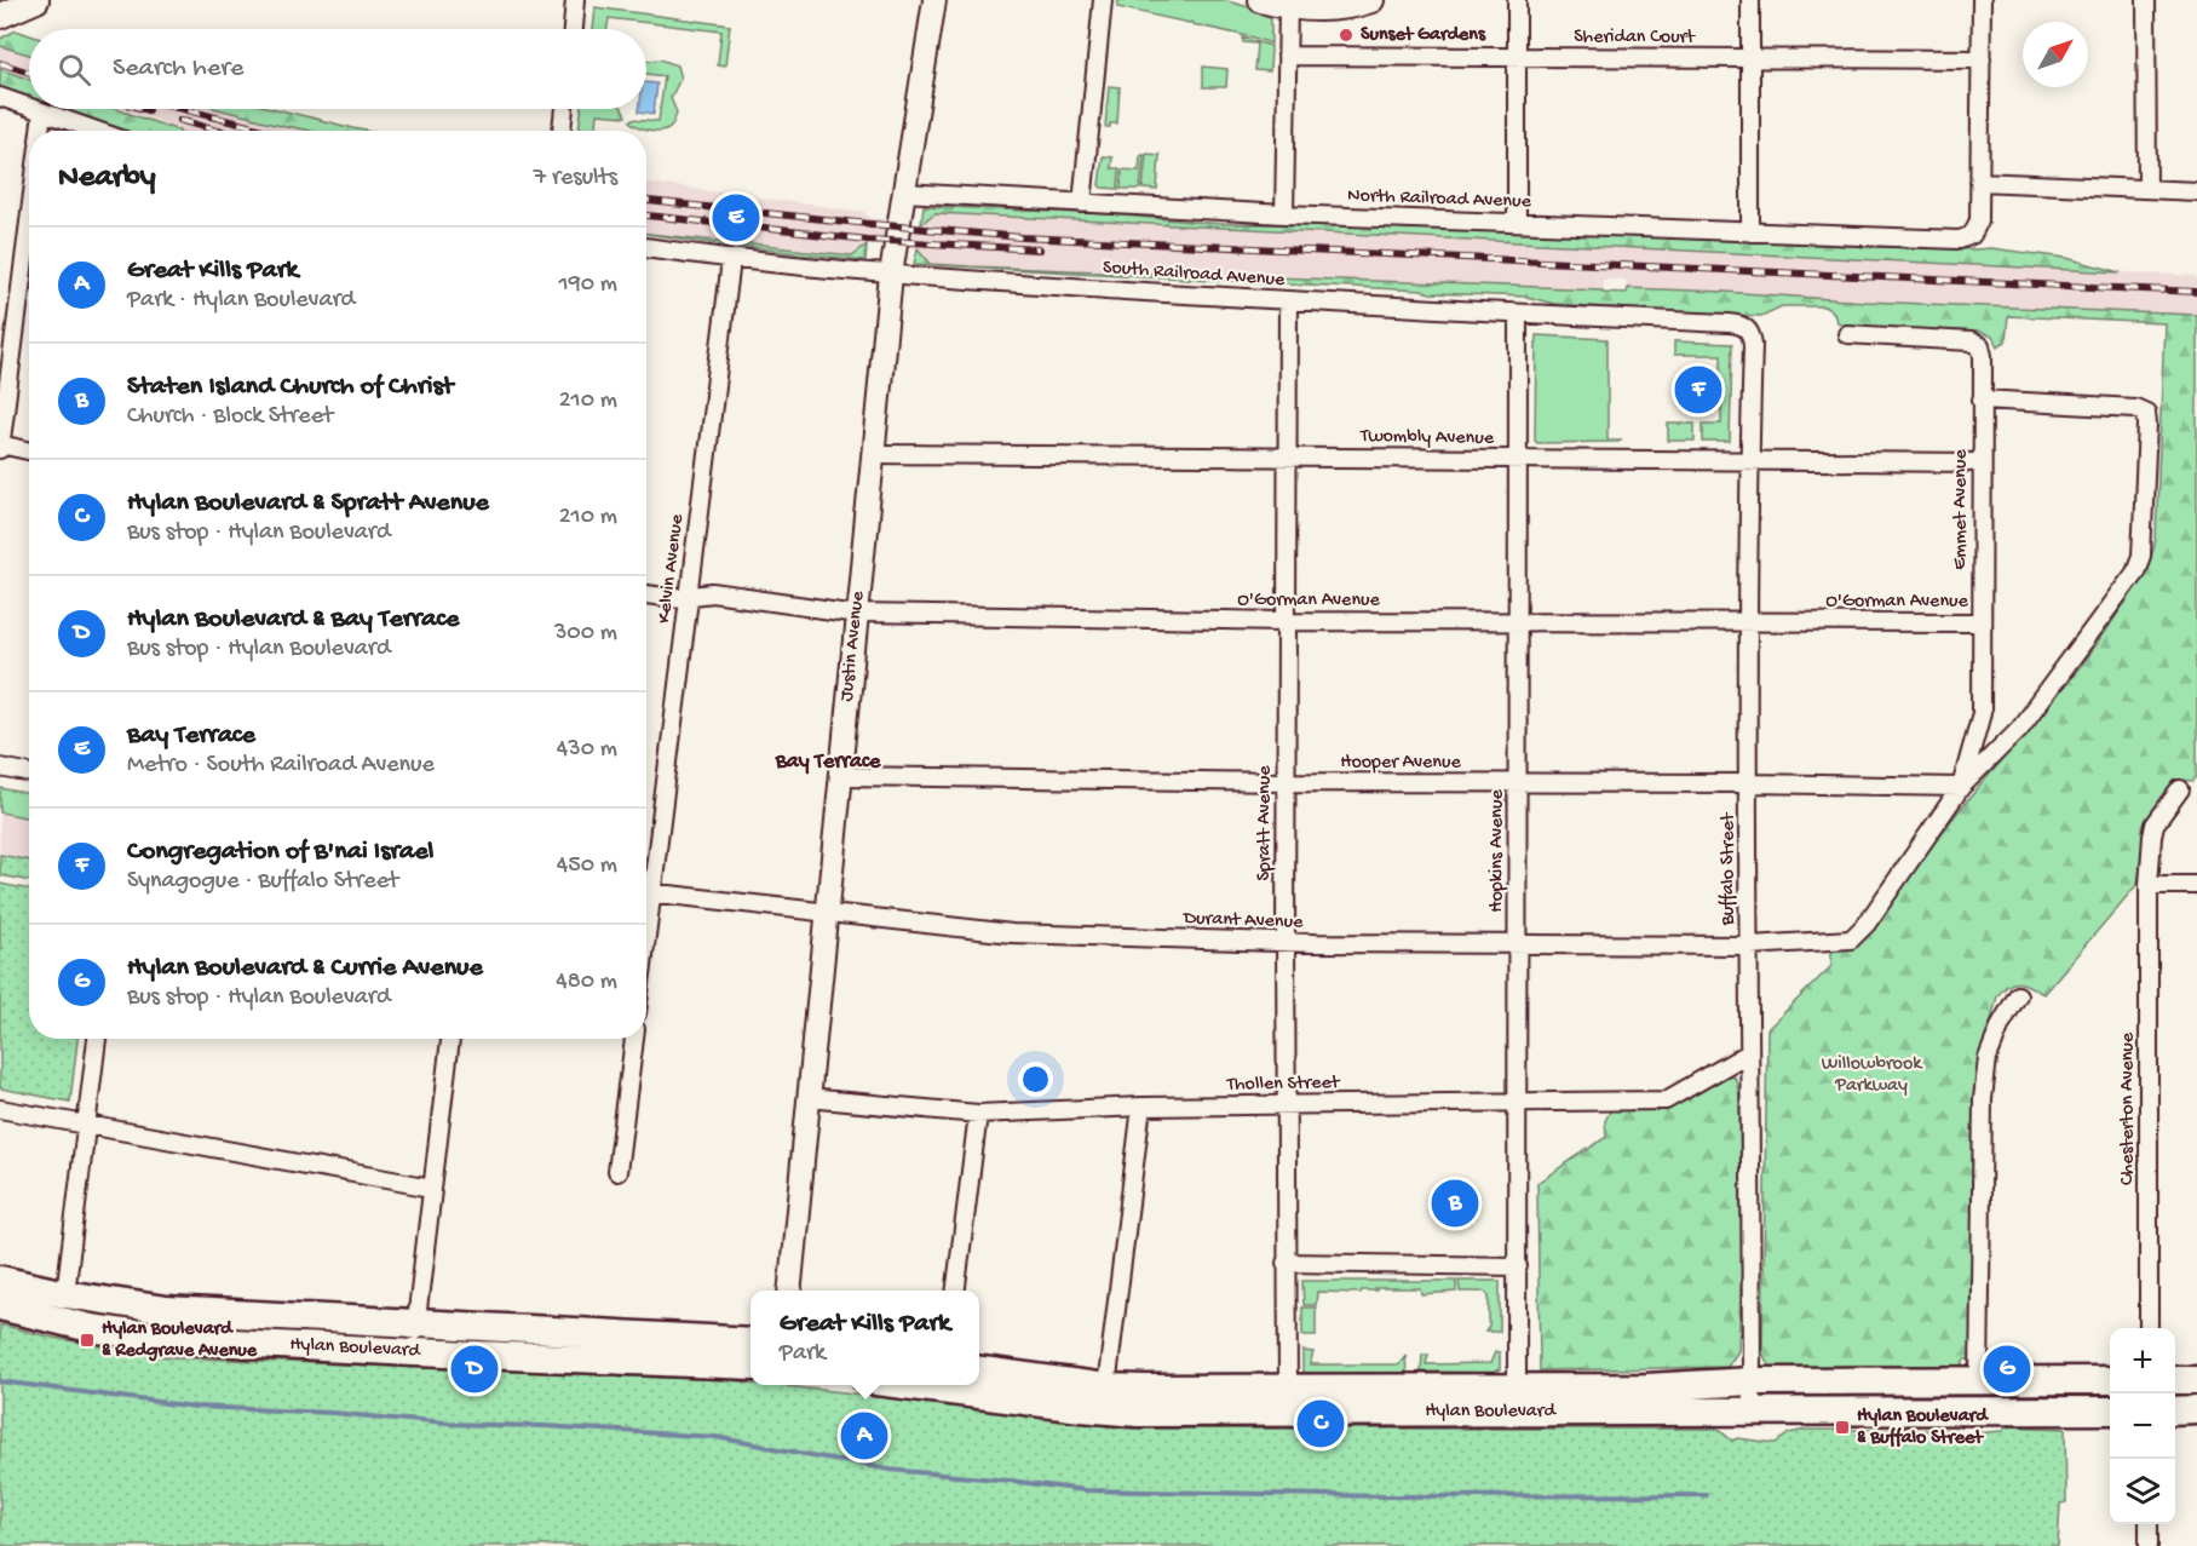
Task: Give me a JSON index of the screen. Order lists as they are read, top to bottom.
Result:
{
  "streets": {
    "main road": ["Hylan Boulevard"],
    "street": [
      "Sheridan Court",
      "North Railroad Avenue",
      "South Railroad Avenue",
      "Twombly Avenue",
      "Emmet Avenue",
      "Kelvin Avenue",
      "O'Gorman Avenue",
      "Justin Avenue",
      "Hooper Avenue",
      "Spratt Avenue",
      "Hopkins Avenue",
      "Buffalo Street",
      "Durant Avenue",
      "Thollen Street",
      "Chesterton Avenue"
    ]
  },
  "crossings": [
    ["North Railroad Avenue", "Justin Avenue"],
    ["South Railroad Avenue", "Kelvin Avenue"],
    ["South Railroad Avenue", "Justin Avenue"],
    ["South Railroad Avenue", "Spratt Avenue"],
    ["South Railroad Avenue", "Hopkins Avenue"],
    ["South Railroad Avenue", "Buffalo Street"],
    ["Twombly Avenue", "Emmet Avenue"],
    ["Twombly Avenue", "Justin Avenue"],
    ["Twombly Avenue", "Spratt Avenue"],
    ["Twombly Avenue", "Hopkins Avenue"],
    ["Twombly Avenue", "Buffalo Street"],
    ["Emmet Avenue", "O'Gorman Avenue"],
    ["Emmet Avenue", "Hooper Avenue"],
    ["Emmet Avenue", "Durant Avenue"],
    ["Kelvin Avenue", "O'Gorman Avenue"],
    ["O'Gorman Avenue", "Justin Avenue"],
    ["O'Gorman Avenue", "Spratt Avenue"],
    ["O'Gorman Avenue", "Hopkins Avenue"],
    ["O'Gorman Avenue", "Buffalo Street"],
    ["Justin Avenue", "Hooper Avenue"],
    ["Justin Avenue", "Durant Avenue"],
    ["Justin Avenue", "Thollen Street"],
    ["Hooper Avenue", "Spratt Avenue"],
    ["Hooper Avenue", "Hopkins Avenue"],
    ["Hooper Avenue", "Buffalo Street"],
    ["Spratt Avenue", "Durant Avenue"],
    ["Spratt Avenue", "Thollen Street"],
    ["Spratt Avenue", "Hylan Boulevard"],
    ["Hopkins Avenue", "Durant Avenue"],
    ["Hopkins Avenue", "Thollen Street"],
    ["Hopkins Avenue", "Hylan Boulevard"],
    ["Buffalo Street", "Durant Avenue"],
    ["Buffalo Street", "Thollen Street"],
    ["Buffalo Street", "Hylan Boulevard"]
  ],
  "districts": ["Bay Terrace"],
  "parks": ["Willowbrook Parkway"],
  "places": {
    "other": ["Sunset Gardens"],
    "transit": ["Hylan Boulevard & Redgrave Avenue", "Hylan Boulevard & Buffalo Street"]
  },
  "north": "top right",
  "page": {
    "search": "Search here",
    "heading": ["Nearby", "7 results"],
    "pins": [
      "E",
      "F",
      "B",
      "D",
      "G",
      "C",
      "A"
    ],
    "list": [
      {
        "mark": "A",
        "name": "Great Kills Park",
        "note": "Park · Hylan Boulevard",
        "value": "190 m"
      },
      {
        "mark": "B",
        "name": "Staten Island Church of Christ",
        "note": "Church · Block Street",
        "value": "210 m"
      },
      {
        "mark": "C",
        "name": "Hylan Boulevard & Spratt Avenue",
        "note": "Bus stop · Hylan Boulevard",
        "value": "210 m"
      },
      {
        "mark": "D",
        "name": "Hylan Boulevard & Bay Terrace",
        "note": "Bus stop · Hylan Boulevard",
        "value": "300 m"
      },
      {
        "mark": "E",
        "name": "Bay Terrace",
        "note": "Metro · South Railroad Avenue",
        "value": "430 m"
      },
      {
        "mark": "F",
        "name": "Congregation of B'nai Israel",
        "note": "Synagogue · Buffalo Street",
        "value": "450 m"
      },
      {
        "mark": "G",
        "name": "Hylan Boulevard & Currie Avenue",
        "note": "Bus stop · Hylan Boulevard",
        "value": "480 m"
      }
    ],
    "popup": ["Great Kills Park", "Park"],
    "map_buttons": ["+", "−"]
  }
}
